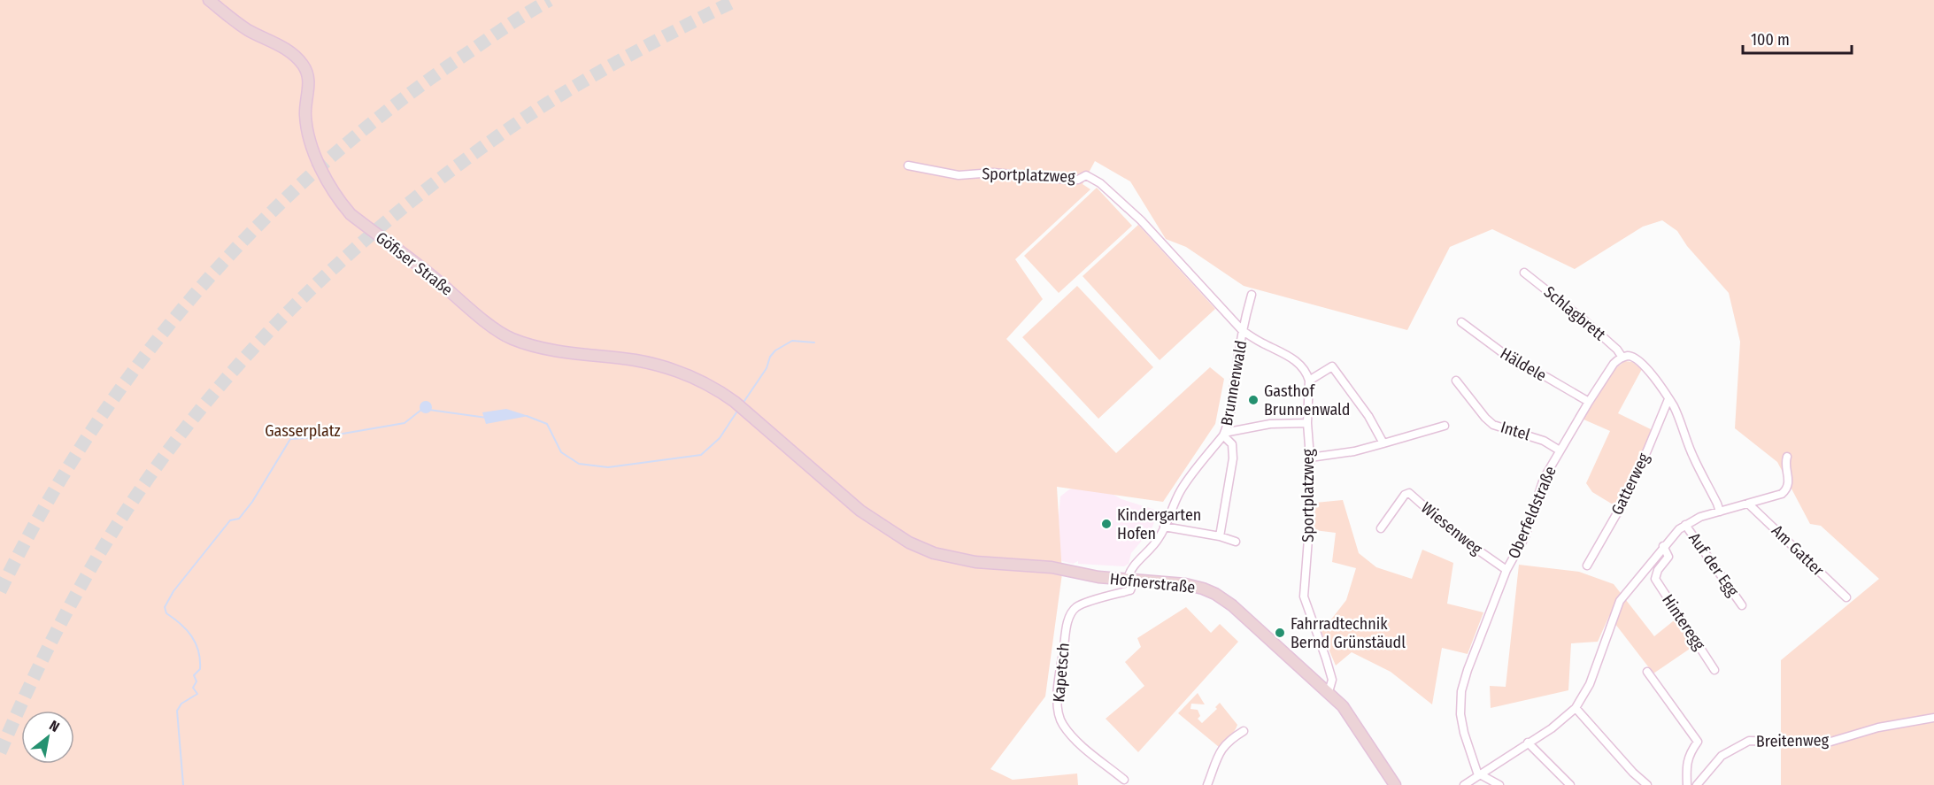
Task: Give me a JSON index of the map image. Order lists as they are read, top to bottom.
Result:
{
  "streets": {
    "main road": ["Göfiser Straße", "Hofnerstraße"],
    "street": [
      "Sportplatzweg",
      "Schlagbrett",
      "Häldele",
      "Brunnenwald",
      "Intel",
      "Gatterweg",
      "Oberfeldstraße",
      "Wiesenweg",
      "Am Gatter",
      "Auf der Egg",
      "Hinteregg",
      "Kapetsch",
      "Breitenweg"
    ]
  },
  "crossings": [
    ["Sportplatzweg", "Brunnenwald"],
    ["Sportplatzweg", "Hofnerstraße"],
    ["Göfiser Straße", "Hofnerstraße"],
    ["Schlagbrett", "Oberfeldstraße"],
    ["Häldele", "Oberfeldstraße"],
    ["Brunnenwald", "Hofnerstraße"],
    ["Brunnenwald", "Kapetsch"],
    ["Intel", "Oberfeldstraße"],
    ["Oberfeldstraße", "Wiesenweg"],
    ["Hofnerstraße", "Kapetsch"]
  ],
  "parks": ["Gasserplatz"],
  "places": ["Gasthof Brunnenwald", "Kindergarten Hofen", "Fahrradtechnik Bernd Grünstäudl"],
  "scale_bar": "100 m",
  "north": "top right"
}
